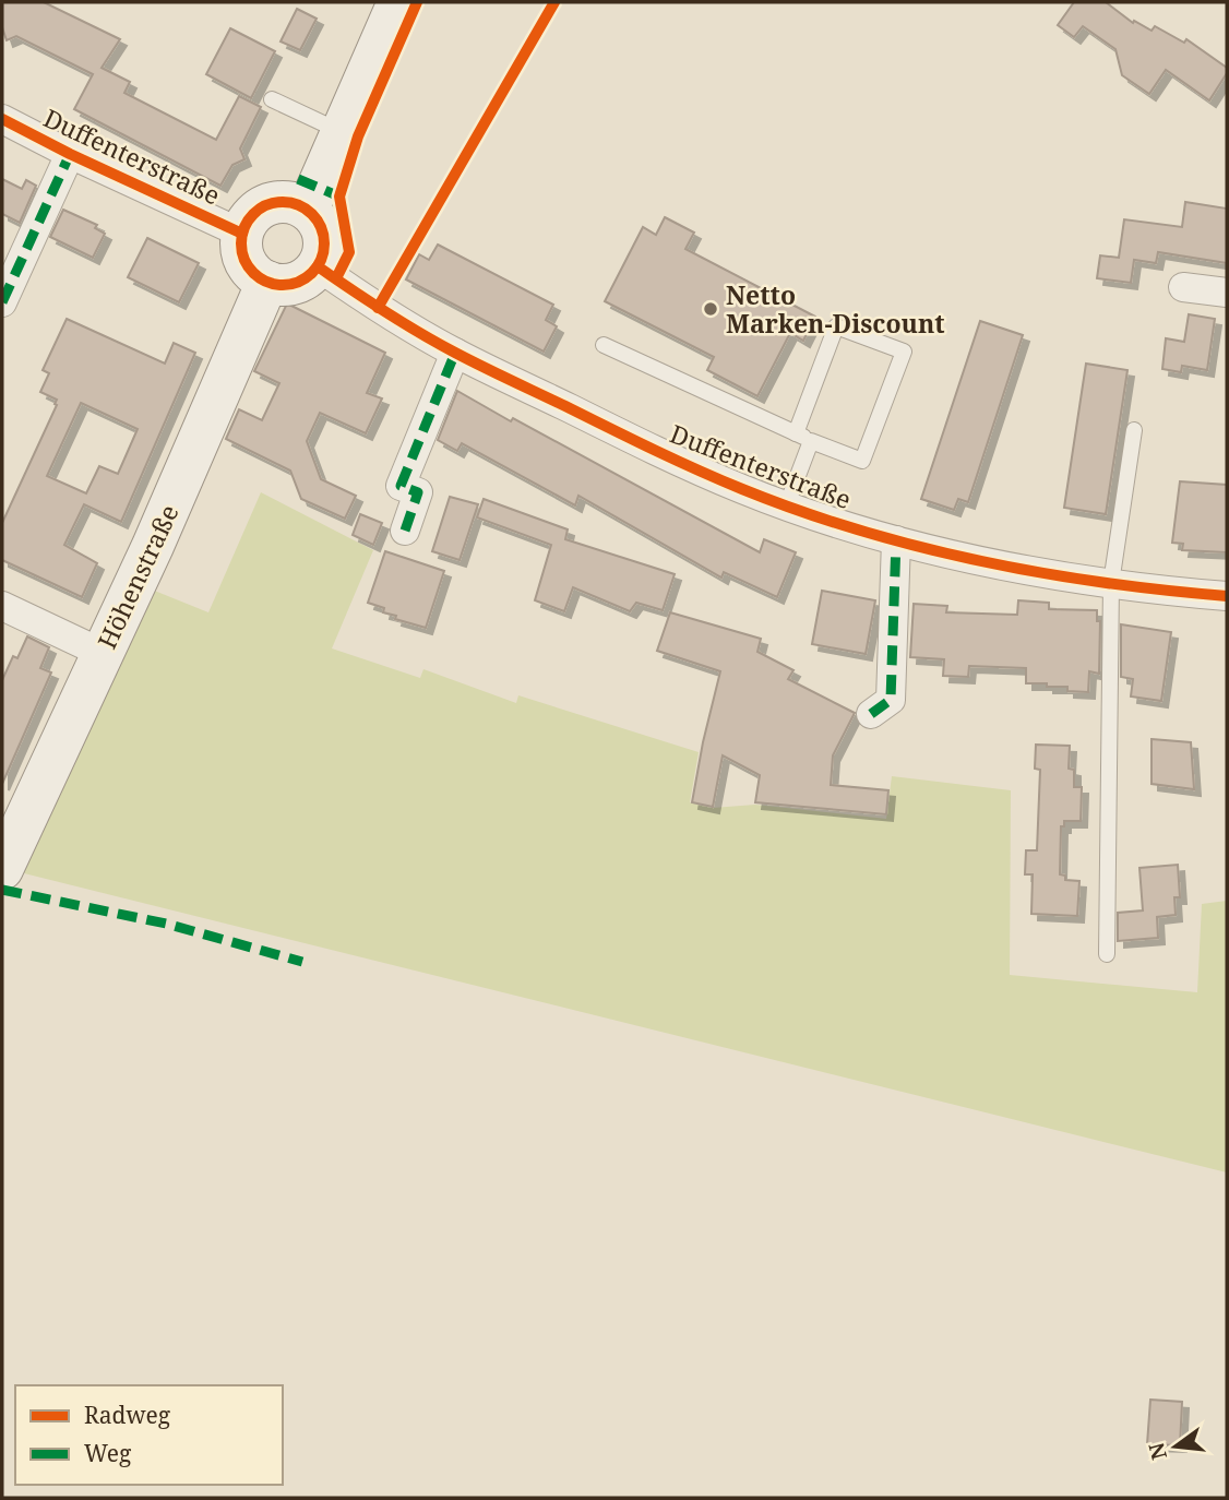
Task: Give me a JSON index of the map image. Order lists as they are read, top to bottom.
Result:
{
  "streets": {
    "street": ["Duffenterstraße", "Höhenstraße"]
  },
  "crossings": [
    ["Duffenterstraße", "Höhenstraße"]
  ],
  "places": ["Netto Marken-Discount"],
  "legend": ["Radweg", "Weg"],
  "north": "left"
}
